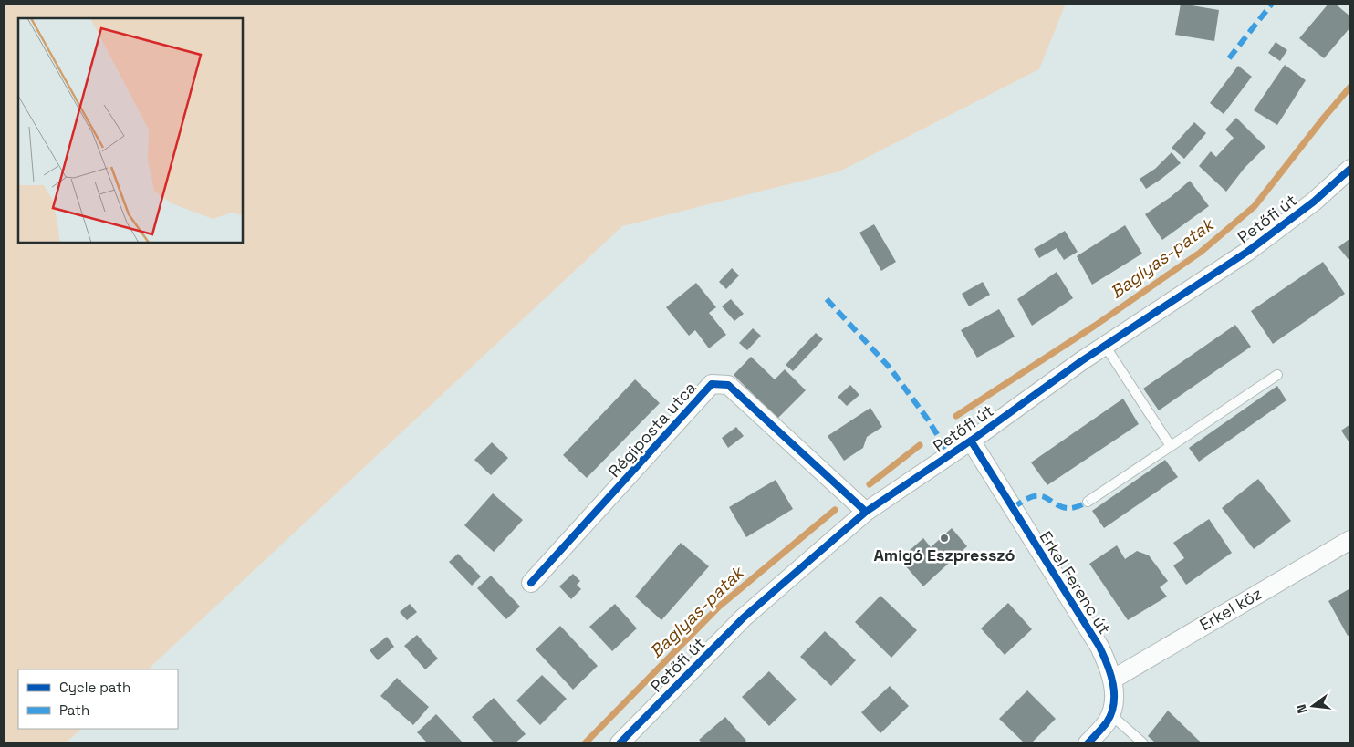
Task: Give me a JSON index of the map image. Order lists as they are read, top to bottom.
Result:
{
  "streets": {
    "street": [
      "Petőfi út",
      "Régiposta utca",
      "Erkel Ferenc út",
      "Erkel köz"
    ]
  },
  "crossings": [
    ["Petőfi út", "Régiposta utca"],
    ["Petőfi út", "Erkel Ferenc út"],
    ["Erkel Ferenc út", "Erkel köz"]
  ],
  "water": ["Baglyas-patak"],
  "places": ["Amigó Eszpresszó"],
  "legend": ["Cycle path", "Path"],
  "north": "left"
}
